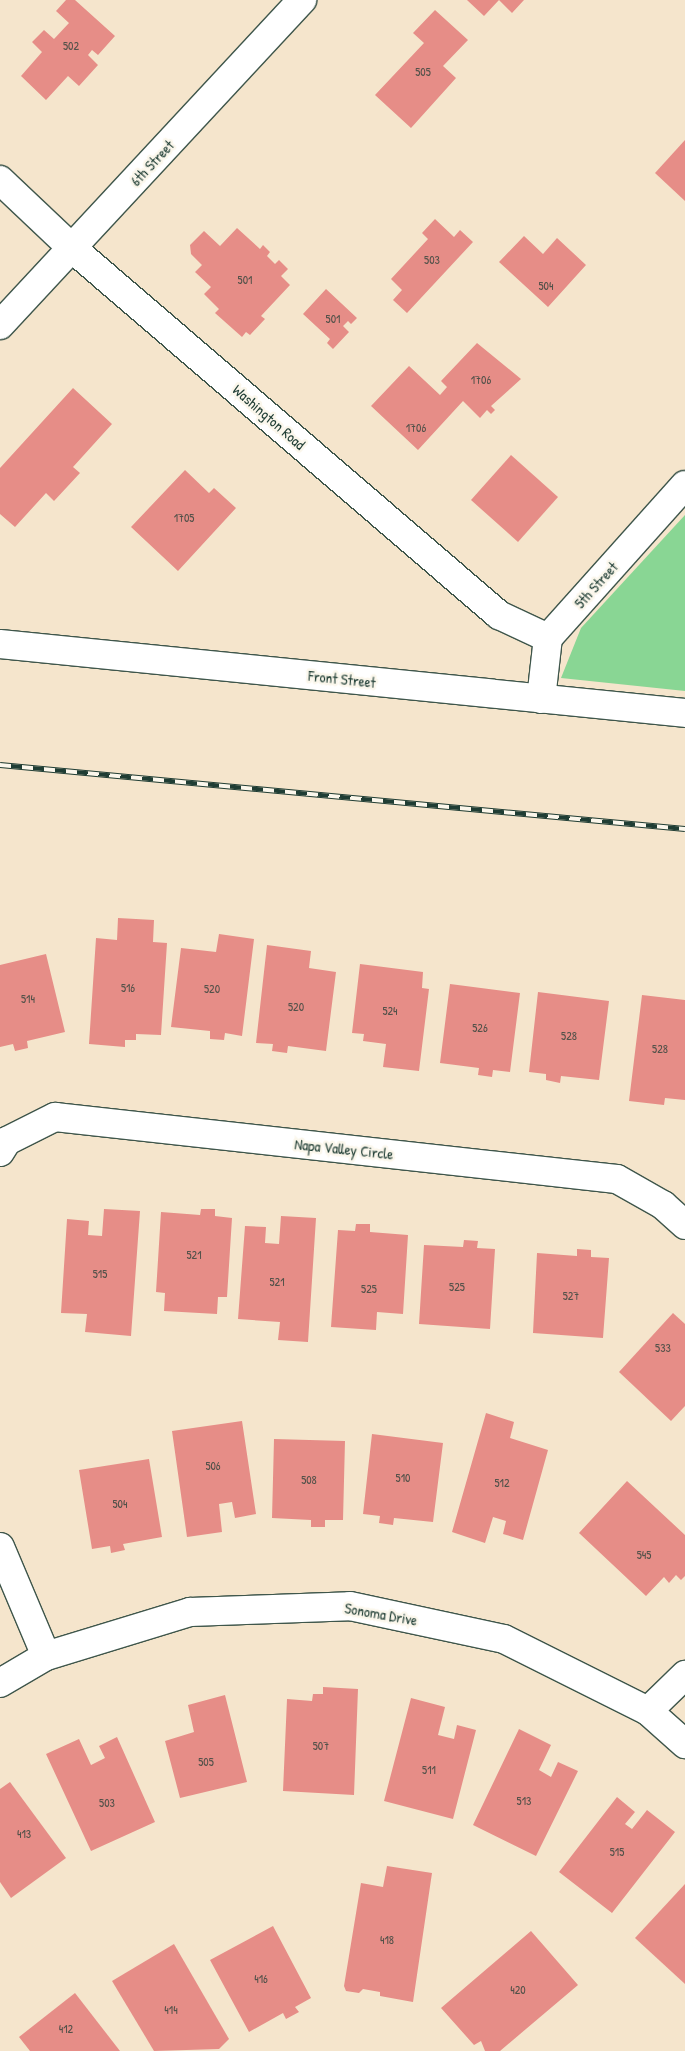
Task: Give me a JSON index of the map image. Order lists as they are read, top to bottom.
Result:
{
  "streets": {
    "street": [
      "6th Street",
      "Washington Road",
      "5th Street",
      "Front Street",
      "Napa Valley Circle",
      "Sonoma Drive"
    ]
  },
  "crossings": [
    ["6th Street", "Washington Road"],
    ["Washington Road", "5th Street"]
  ],
  "house_numbers": [
    "502",
    "505",
    "503",
    "501",
    "504",
    "501",
    "1706",
    "1706",
    "1705",
    "516",
    "520",
    "514",
    "520",
    "524",
    "526",
    "528",
    "528",
    "521",
    "515",
    "521",
    "525",
    "525",
    "527",
    "533",
    "506",
    "510",
    "508",
    "512",
    "504",
    "545",
    "507",
    "505",
    "511",
    "513",
    "503",
    "413",
    "515",
    "418",
    "416",
    "420",
    "414",
    "412"
  ]
}
